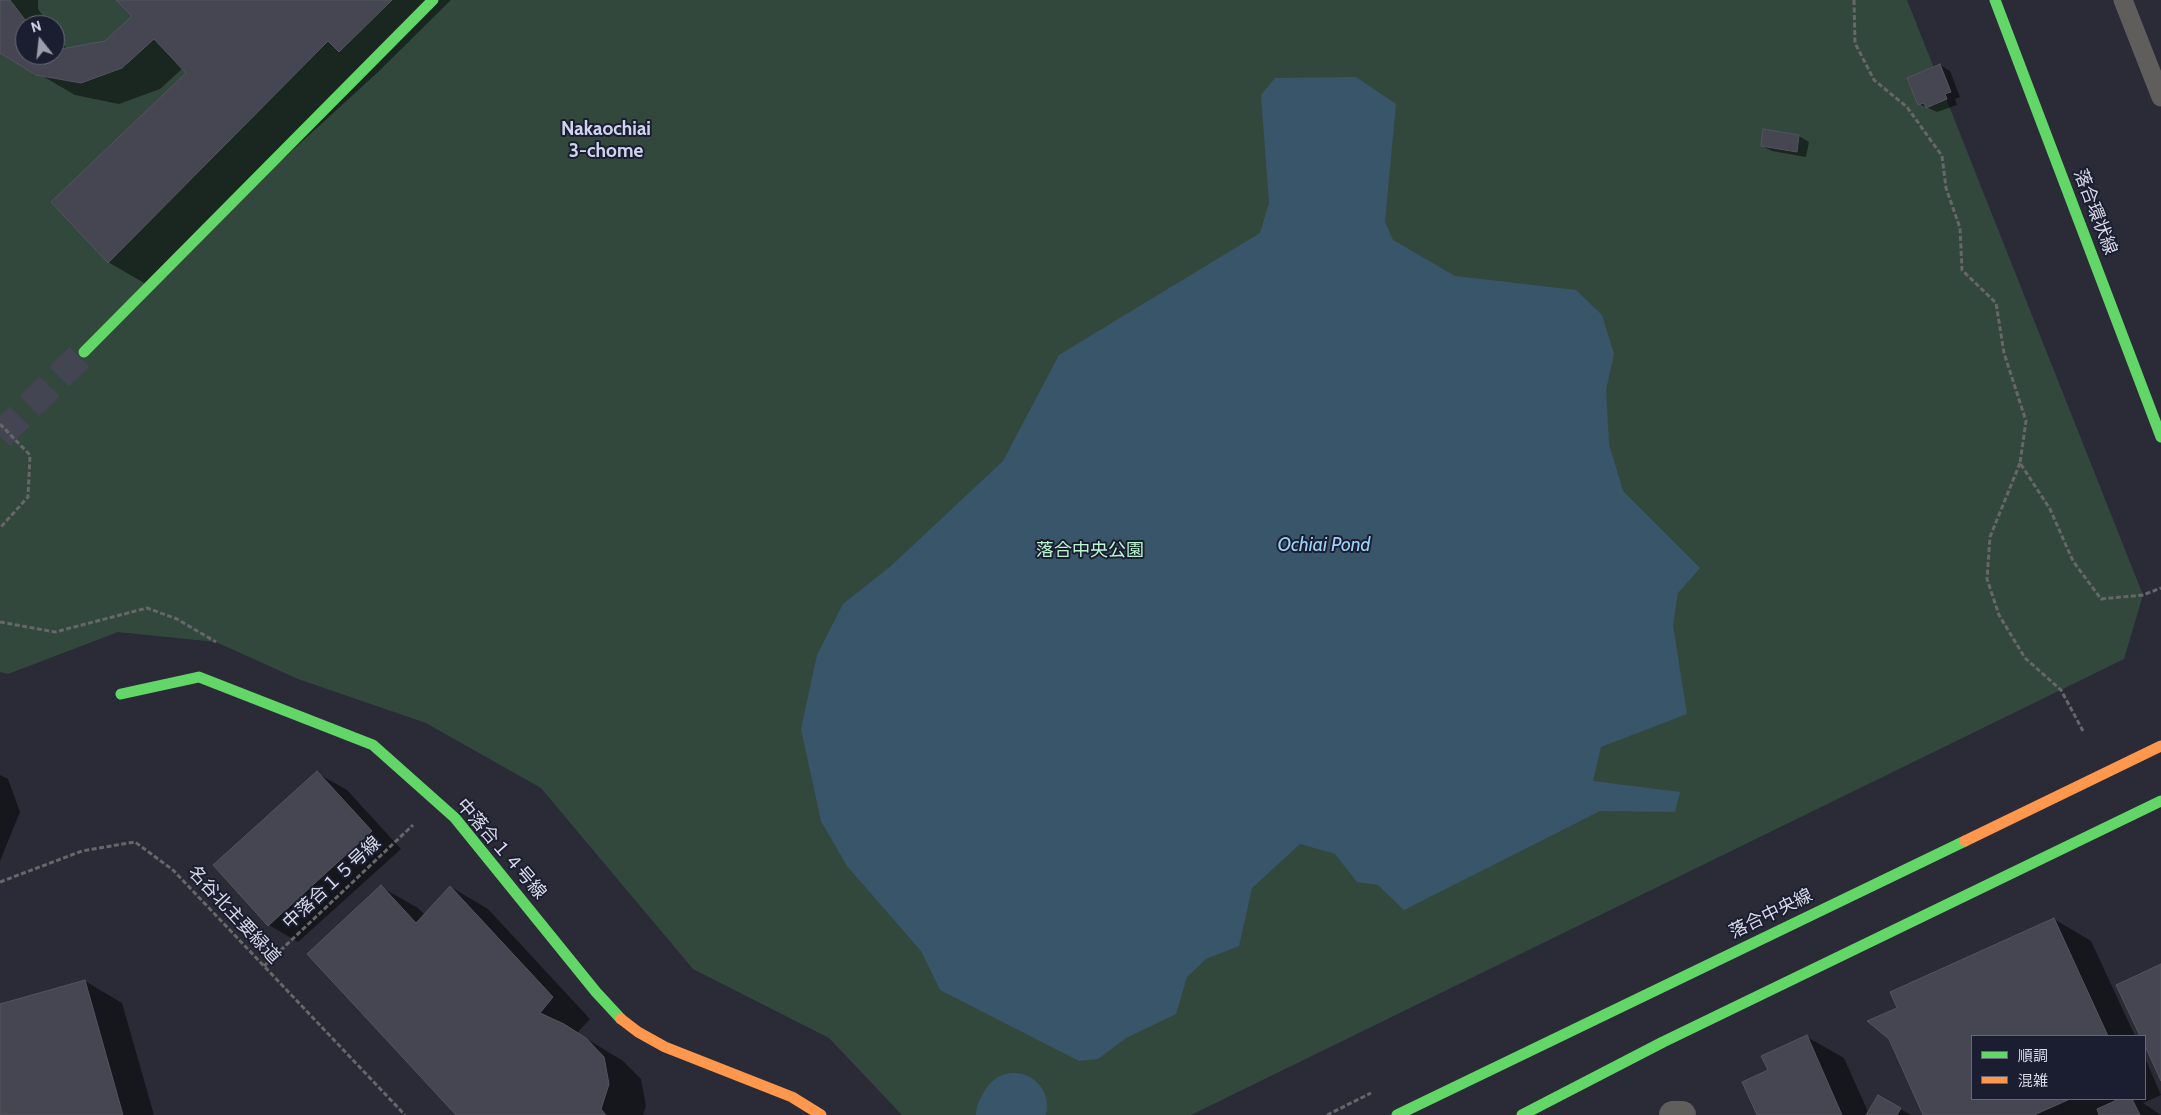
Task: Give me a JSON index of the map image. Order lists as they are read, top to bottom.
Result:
{
  "streets": {
    "street": ["落合環状線", "中落合１４号線", "落合中央線"],
    "path": ["中落合１５号線", "名谷北主要緑道"]
  },
  "crossings": [
    ["中落合１５号線", "名谷北主要緑道"]
  ],
  "districts": ["Nakaochiai 3-chome"],
  "water": ["Ochiai Pond"],
  "parks": ["落合中央公園"],
  "legend": ["順調", "混雑"],
  "north": "top"
}
